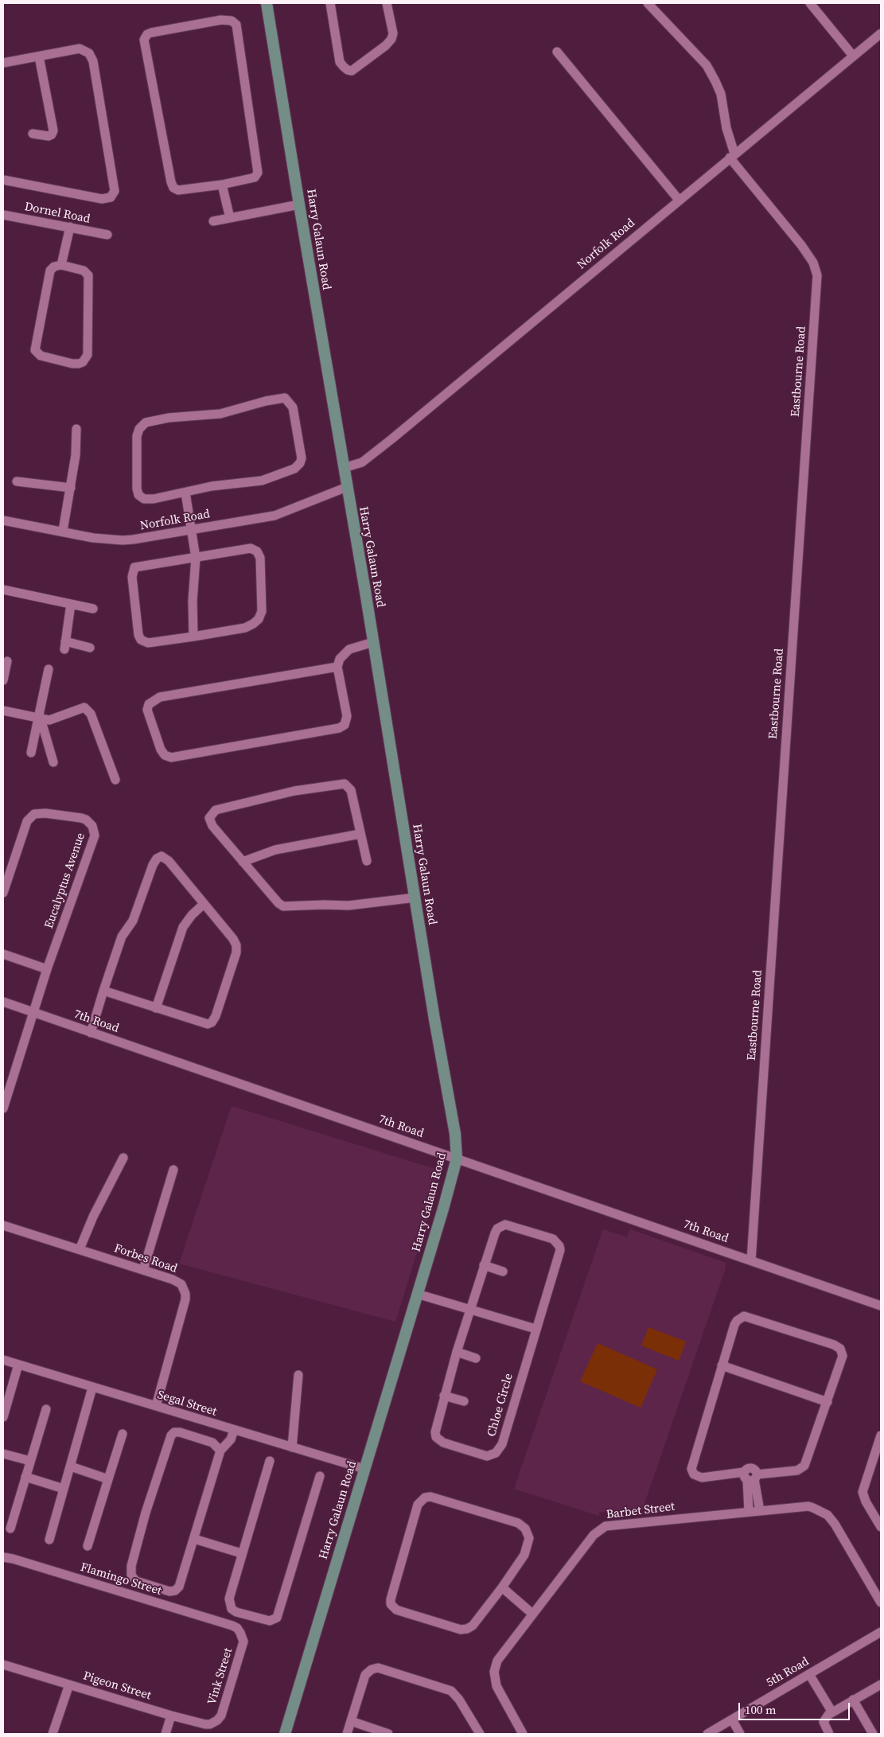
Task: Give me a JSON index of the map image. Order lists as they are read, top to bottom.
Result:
{
  "streets": {
    "main road": ["Harry Galaun Road"],
    "street": [
      "Dornel Road",
      "Norfolk Road",
      "Eastbourne Road",
      "Eucalyptus Avenue",
      "7th Road",
      "Forbes Road",
      "Segal Street",
      "Chloe Circle",
      "Barbet Street",
      "Flamingo Street",
      "5th Road",
      "Vink Street",
      "Pigeon Street"
    ]
  },
  "crossings": [
    ["Harry Galaun Road", "Norfolk Road"],
    ["Harry Galaun Road", "7th Road"],
    ["Harry Galaun Road", "Segal Street"],
    ["Norfolk Road", "Eastbourne Road"],
    ["Eastbourne Road", "7th Road"],
    ["Eucalyptus Avenue", "7th Road"],
    ["Forbes Road", "Segal Street"],
    ["Flamingo Street", "Vink Street"],
    ["Vink Street", "Pigeon Street"]
  ],
  "scale_bar": "100 m"
}
